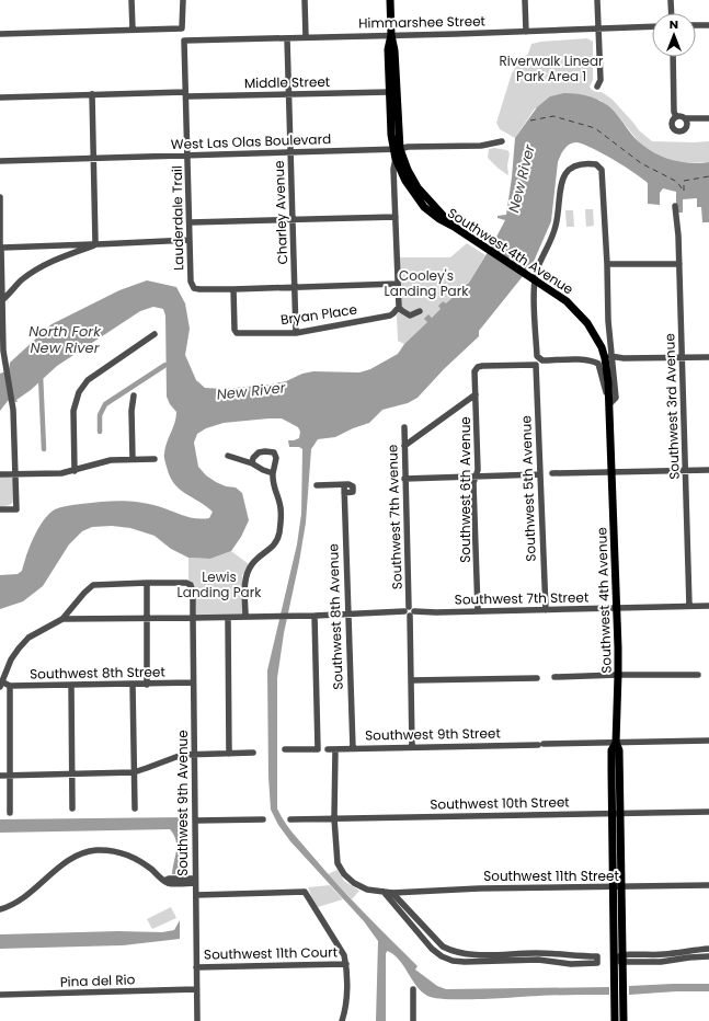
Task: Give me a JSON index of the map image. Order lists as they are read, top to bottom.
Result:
{
  "streets": {
    "main road": ["Southwest 4th Avenue"],
    "street": [
      "Himmarshee Street",
      "Middle Street",
      "West Las Olas Boulevard",
      "Charley Avenue",
      "Lauderdale Trail",
      "Bryan Place",
      "Southwest 3rd Avenue",
      "Southwest 5th Avenue",
      "Southwest 6th Avenue",
      "Southwest 7th Avenue",
      "Southwest 7th Street",
      "Southwest 8th Avenue",
      "Southwest 8th Street",
      "Southwest 9th Street",
      "Southwest 9th Avenue",
      "Southwest 10th Street",
      "Southwest 11th Street",
      "Southwest 11th Court",
      "Pina del Rio"
    ]
  },
  "crossings": [
    ["Himmarshee Street", "Charley Avenue"],
    ["Himmarshee Street", "Lauderdale Trail"],
    ["Middle Street", "Charley Avenue"],
    ["Middle Street", "Lauderdale Trail"],
    ["West Las Olas Boulevard", "Charley Avenue"],
    ["West Las Olas Boulevard", "Lauderdale Trail"],
    ["West Las Olas Boulevard", "Southwest 4th Avenue"],
    ["Charley Avenue", "Bryan Place"],
    ["Lauderdale Trail", "Bryan Place"],
    ["Southwest 4th Avenue", "Southwest 7th Street"],
    ["Southwest 4th Avenue", "Southwest 9th Street"],
    ["Southwest 4th Avenue", "Southwest 10th Street"],
    ["Southwest 4th Avenue", "Southwest 11th Street"],
    ["Southwest 3rd Avenue", "Southwest 7th Street"],
    ["Southwest 5th Avenue", "Southwest 6th Avenue"],
    ["Southwest 5th Avenue", "Southwest 7th Street"],
    ["Southwest 6th Avenue", "Southwest 7th Street"],
    ["Southwest 7th Avenue", "Southwest 7th Street"],
    ["Southwest 7th Avenue", "Southwest 9th Street"],
    ["Southwest 7th Street", "Southwest 8th Avenue"],
    ["Southwest 7th Street", "Southwest 9th Avenue"],
    ["Southwest 8th Avenue", "Southwest 9th Street"],
    ["Southwest 8th Street", "Southwest 9th Avenue"],
    ["Southwest 9th Avenue", "Southwest 11th Court"],
    ["Southwest 9th Avenue", "Pina del Rio"]
  ],
  "water": ["New River", "North Fork New River"],
  "parks": ["Riverwalk Linear Park Area 1", "Cooley's Landing Park", "Lewis Landing Park"],
  "north": "top"
}
